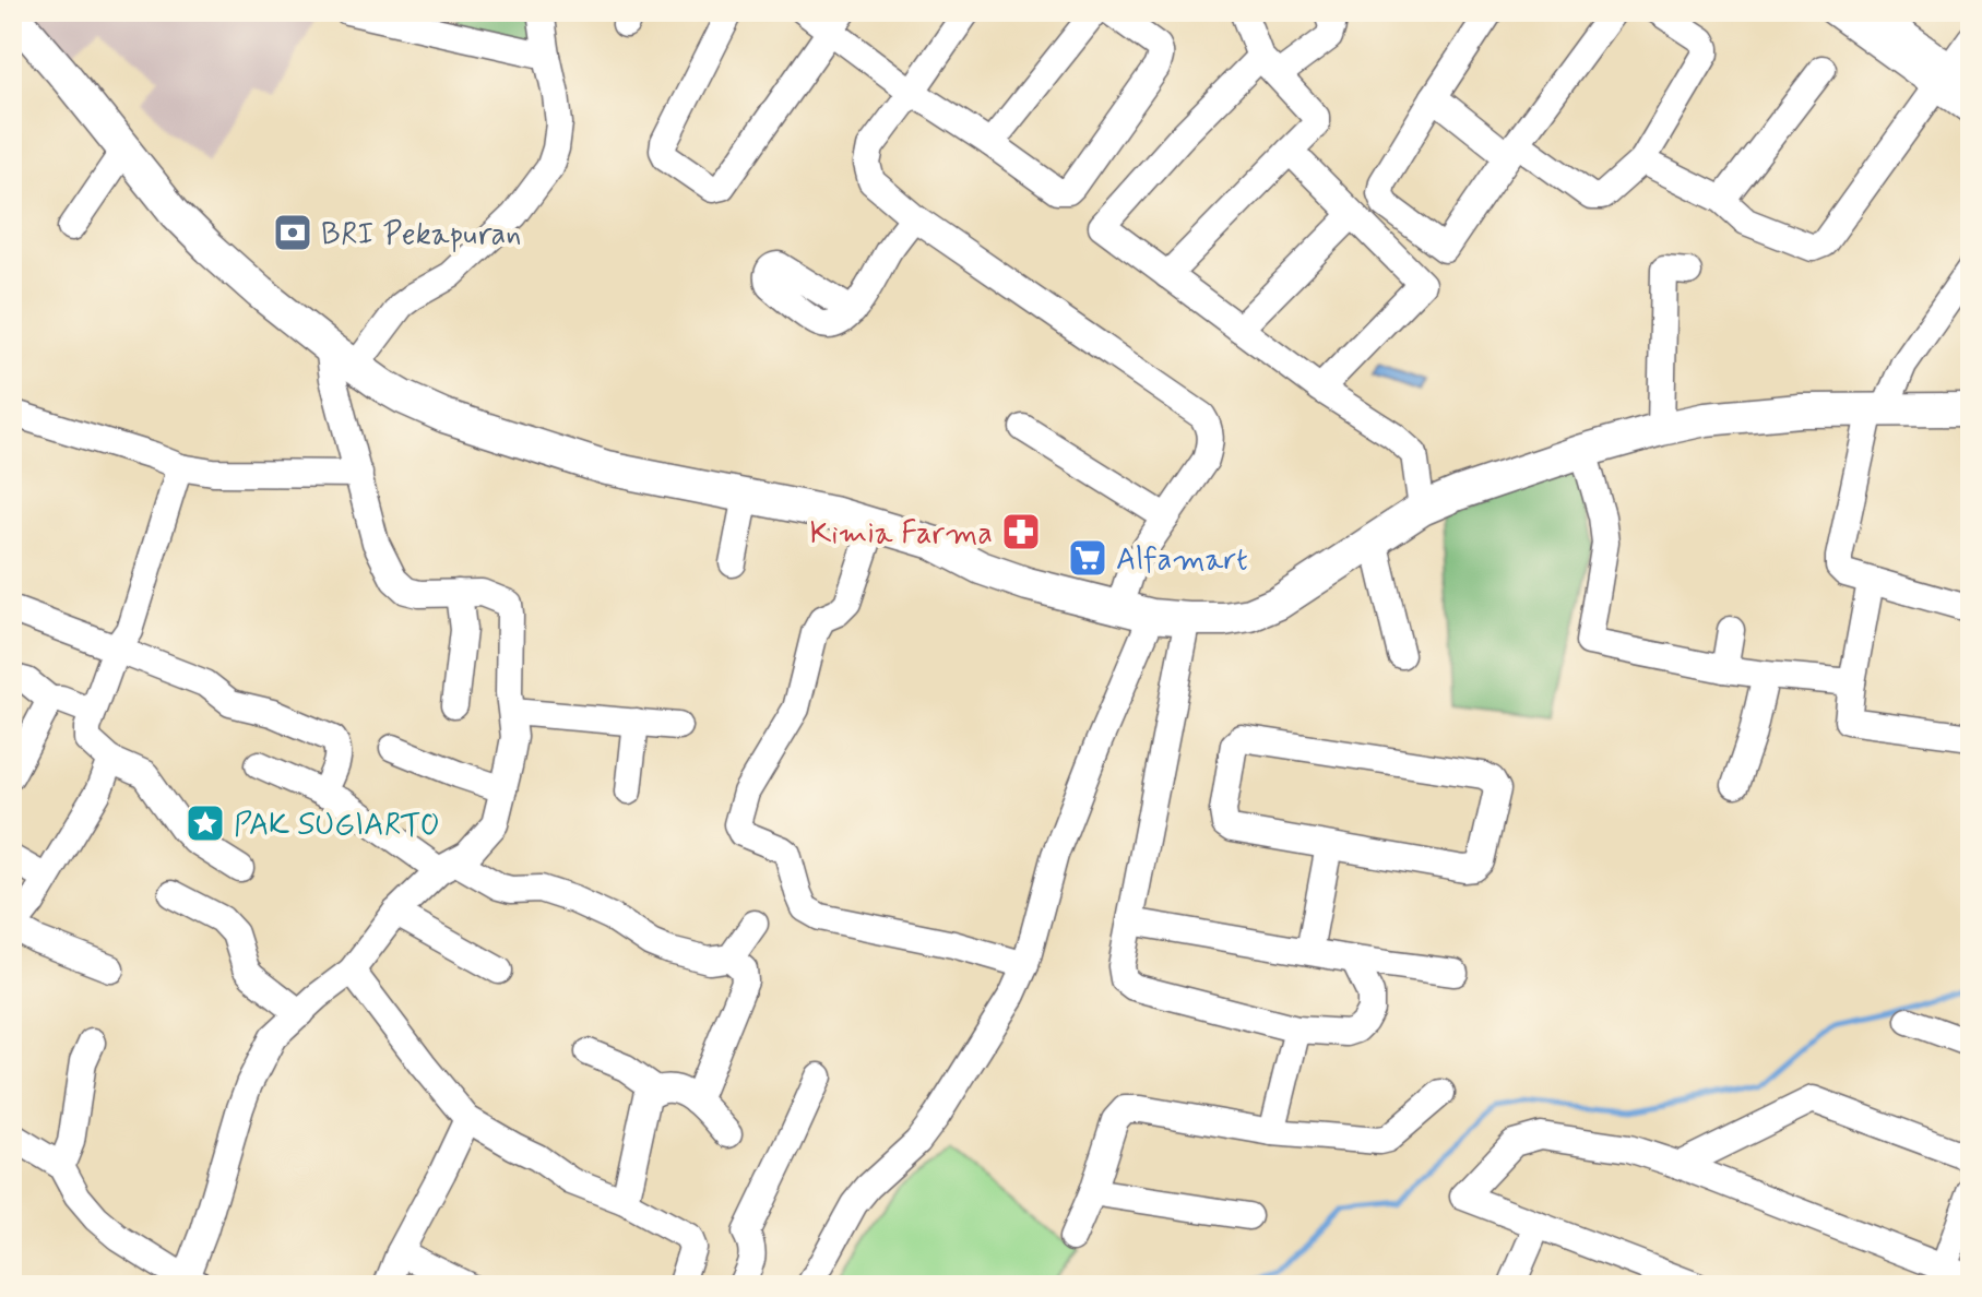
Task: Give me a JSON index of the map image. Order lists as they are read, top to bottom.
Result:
{
  "places": {
    "bank": ["BRI Pekapuran"],
    "pharmacy": ["Kimia Farma"],
    "supermarket": ["Alfamart"],
    "place": ["PAK SUGIARTO"]
  }
}
